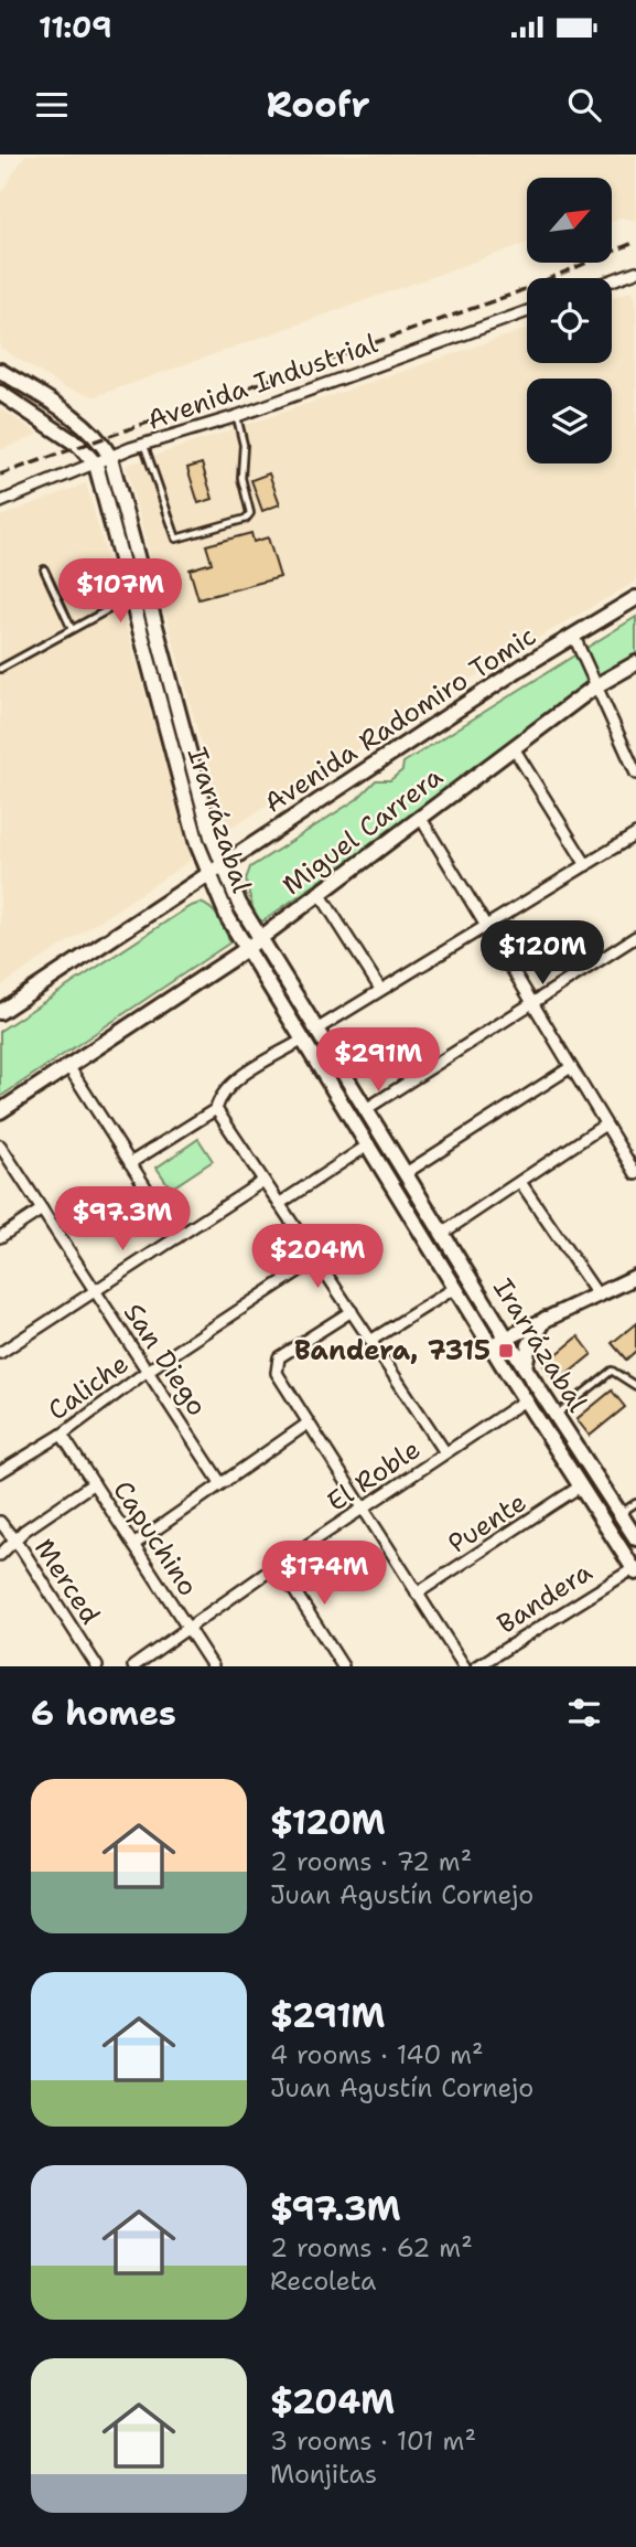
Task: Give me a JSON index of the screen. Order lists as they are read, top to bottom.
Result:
{
  "streets": {
    "main road": ["Avenida Radomiro Tomic", "Irarrázabal", "Miguel Carrera"],
    "street": [
      "Avenida Industrial",
      "San Diego",
      "Caliche",
      "El Roble",
      "Puente",
      "Capuchino",
      "Merced",
      "Bandera"
    ]
  },
  "crossings": [
    ["Avenida Industrial", "Irarrázabal"],
    ["Avenida Radomiro Tomic", "Irarrázabal"],
    ["Irarrázabal", "Miguel Carrera"],
    ["Irarrázabal", "El Roble"],
    ["Irarrázabal", "Puente"],
    ["Irarrázabal", "Bandera"],
    ["San Diego", "Caliche"],
    ["Caliche", "Capuchino"],
    ["El Roble", "Capuchino"]
  ],
  "places": {
    "transit": ["Bandera, 7315"]
  },
  "north": "top right",
  "page": {
    "status": "11:09",
    "header": "Roofr",
    "price": [
      "$107M",
      "$120M",
      "$291M",
      "$97.3M",
      "$204M",
      "$174M"
    ],
    "heading": "6 homes",
    "list": [
      {
        "name": "$120M",
        "note": "2 rooms · 72 m² · Juan Agustín Cornejo"
      },
      {
        "name": "$291M",
        "note": "4 rooms · 140 m² · Juan Agustín Cornejo"
      },
      {
        "name": "$97.3M",
        "note": "2 rooms · 62 m² · Recoleta"
      },
      {
        "name": "$204M",
        "note": "3 rooms · 101 m² · Monjitas"
      }
    ]
  }
}
